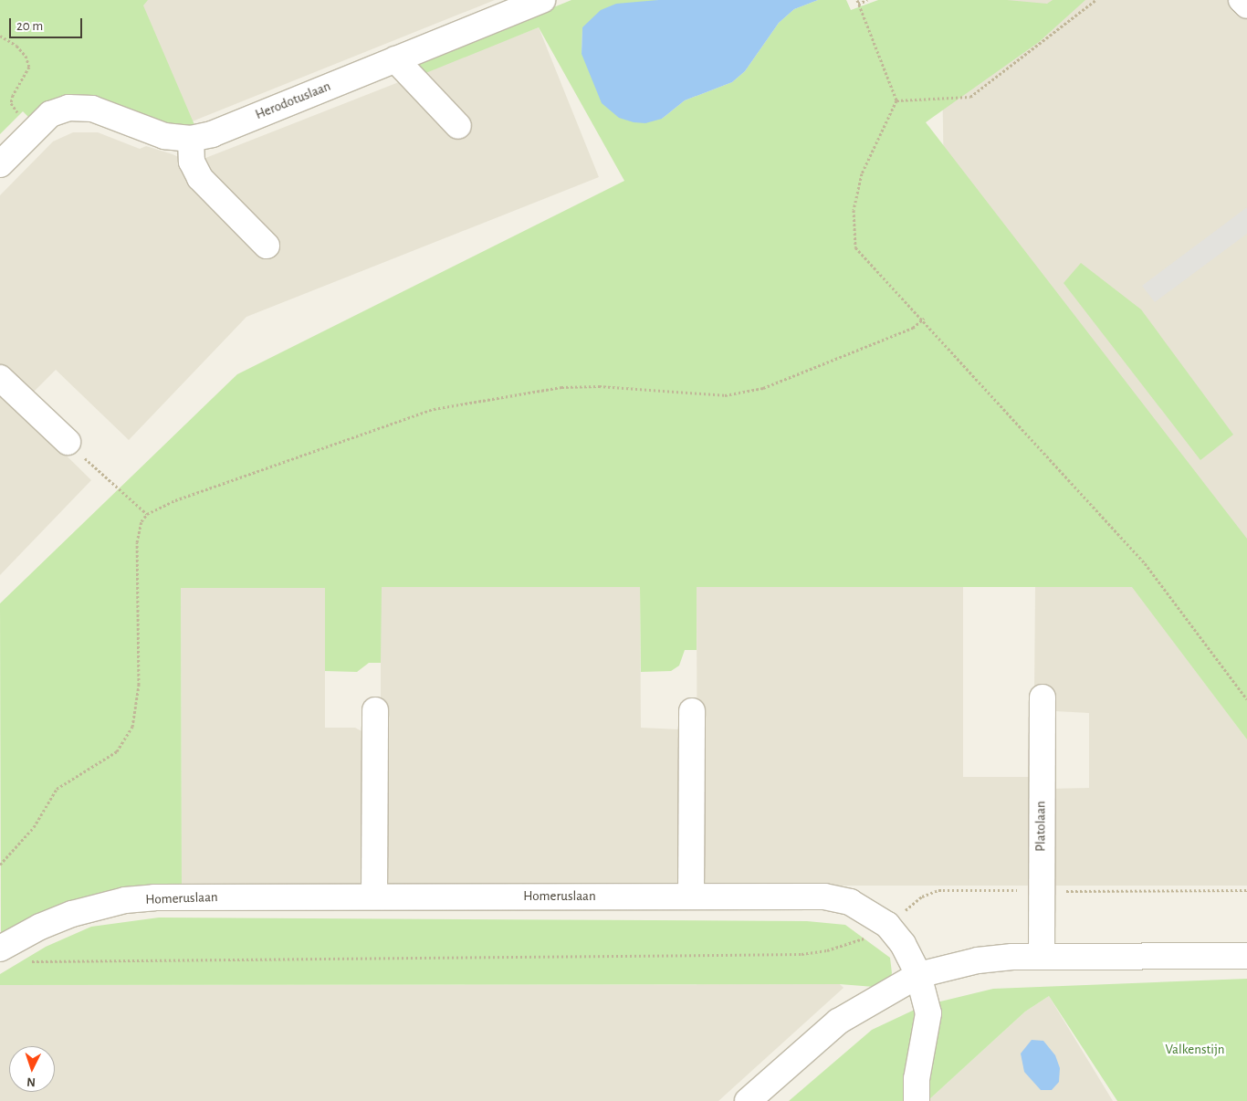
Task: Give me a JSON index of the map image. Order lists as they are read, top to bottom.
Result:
{
  "streets": {
    "street": ["Herodotuslaan", "Platolaan", "Homeruslaan"]
  },
  "parks": ["Valkenstijn"],
  "scale_bar": "20 m",
  "north": "bottom"
}
